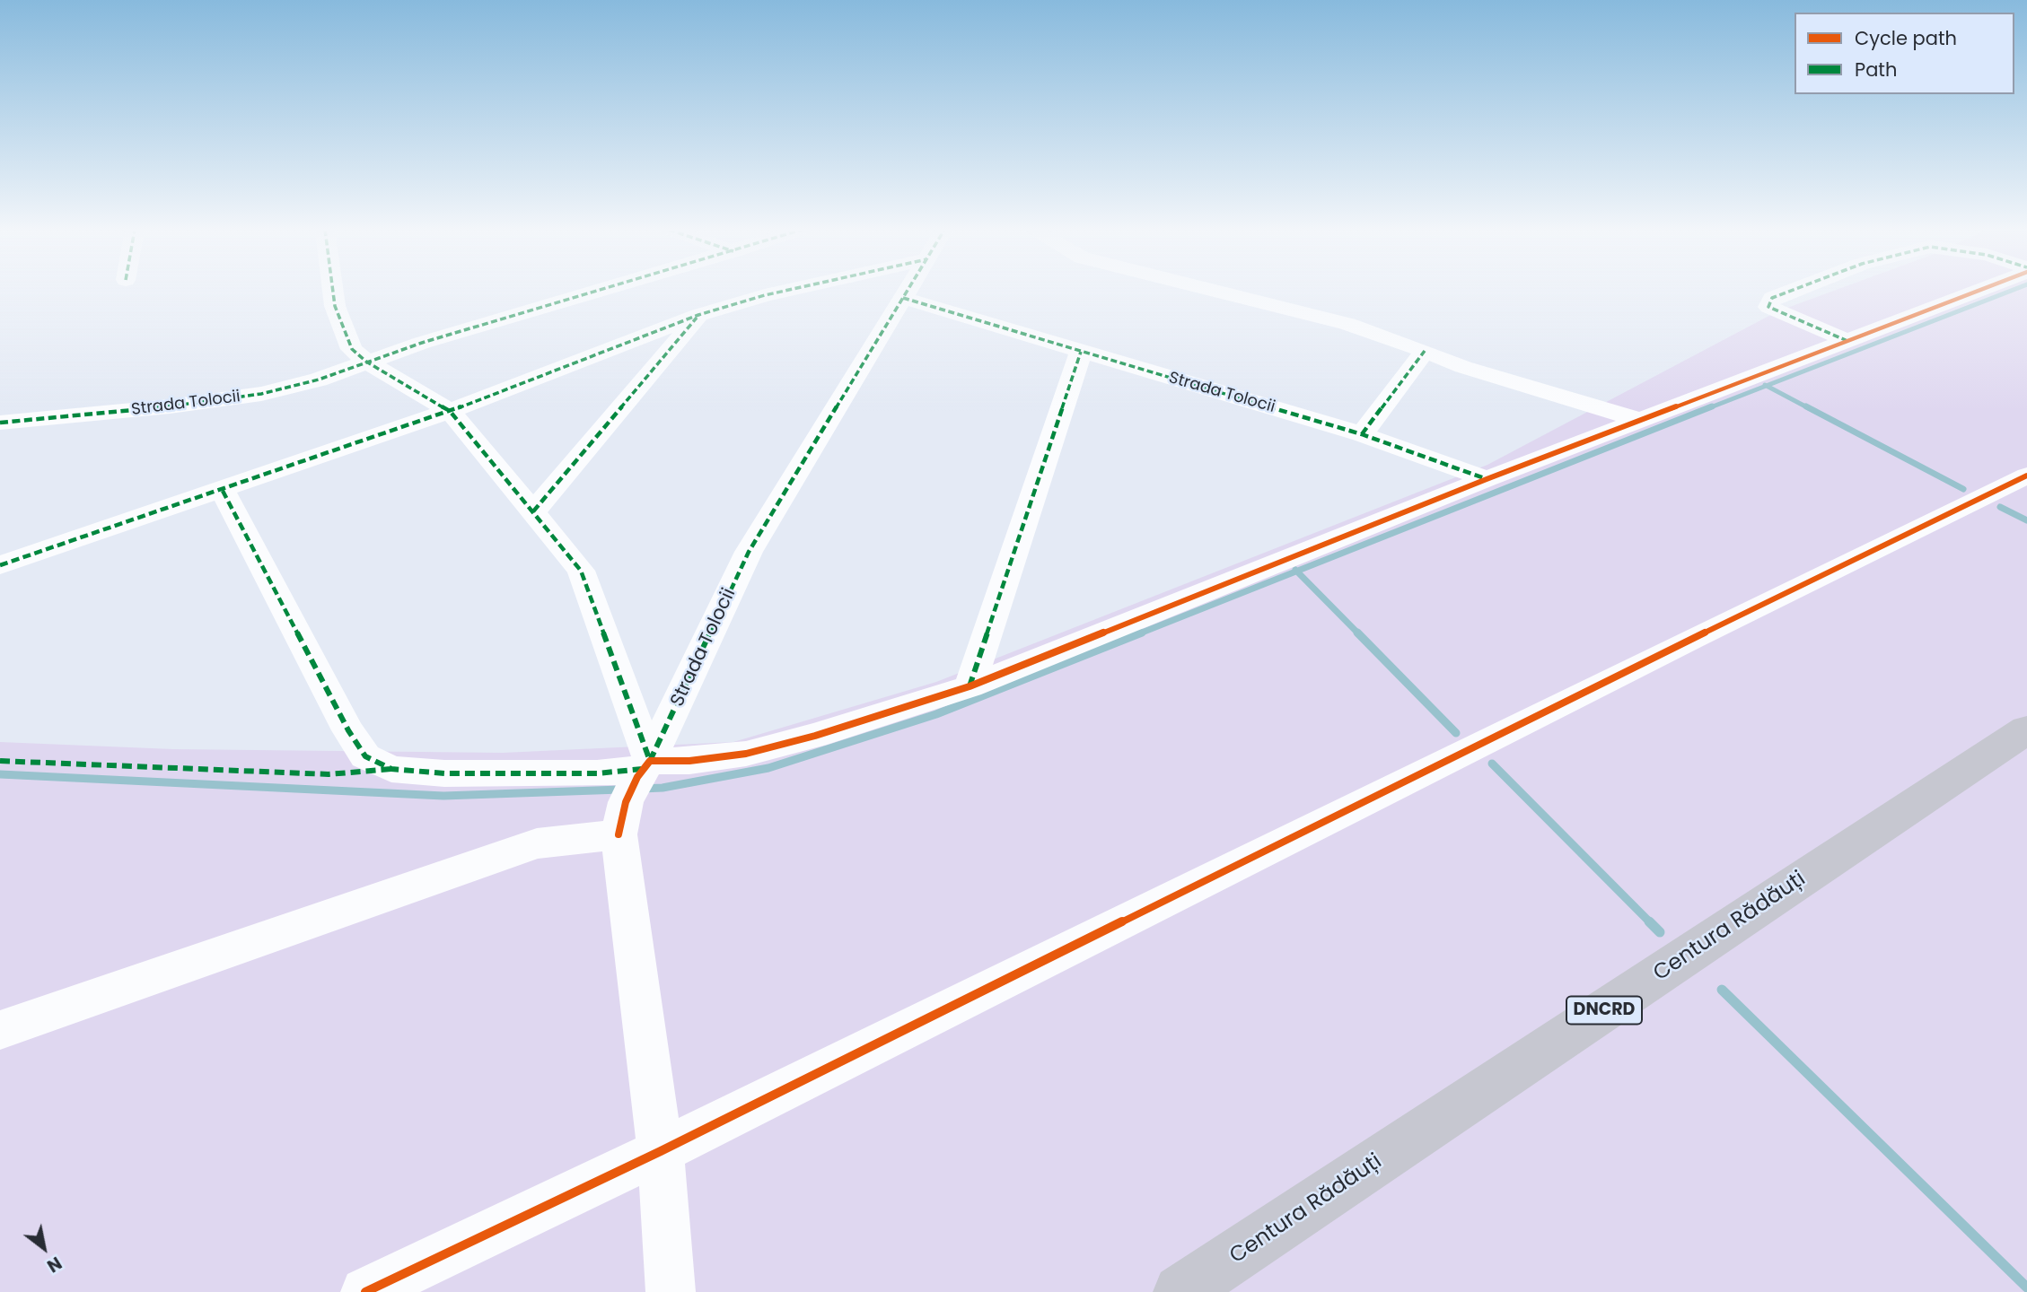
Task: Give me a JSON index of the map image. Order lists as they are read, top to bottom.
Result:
{
  "streets": {
    "main road": ["Centura Rădăuți", "DNCRD"],
    "street": ["Strada Tolocii"]
  },
  "legend": ["Cycle path", "Path"],
  "north": "bottom right"
}
